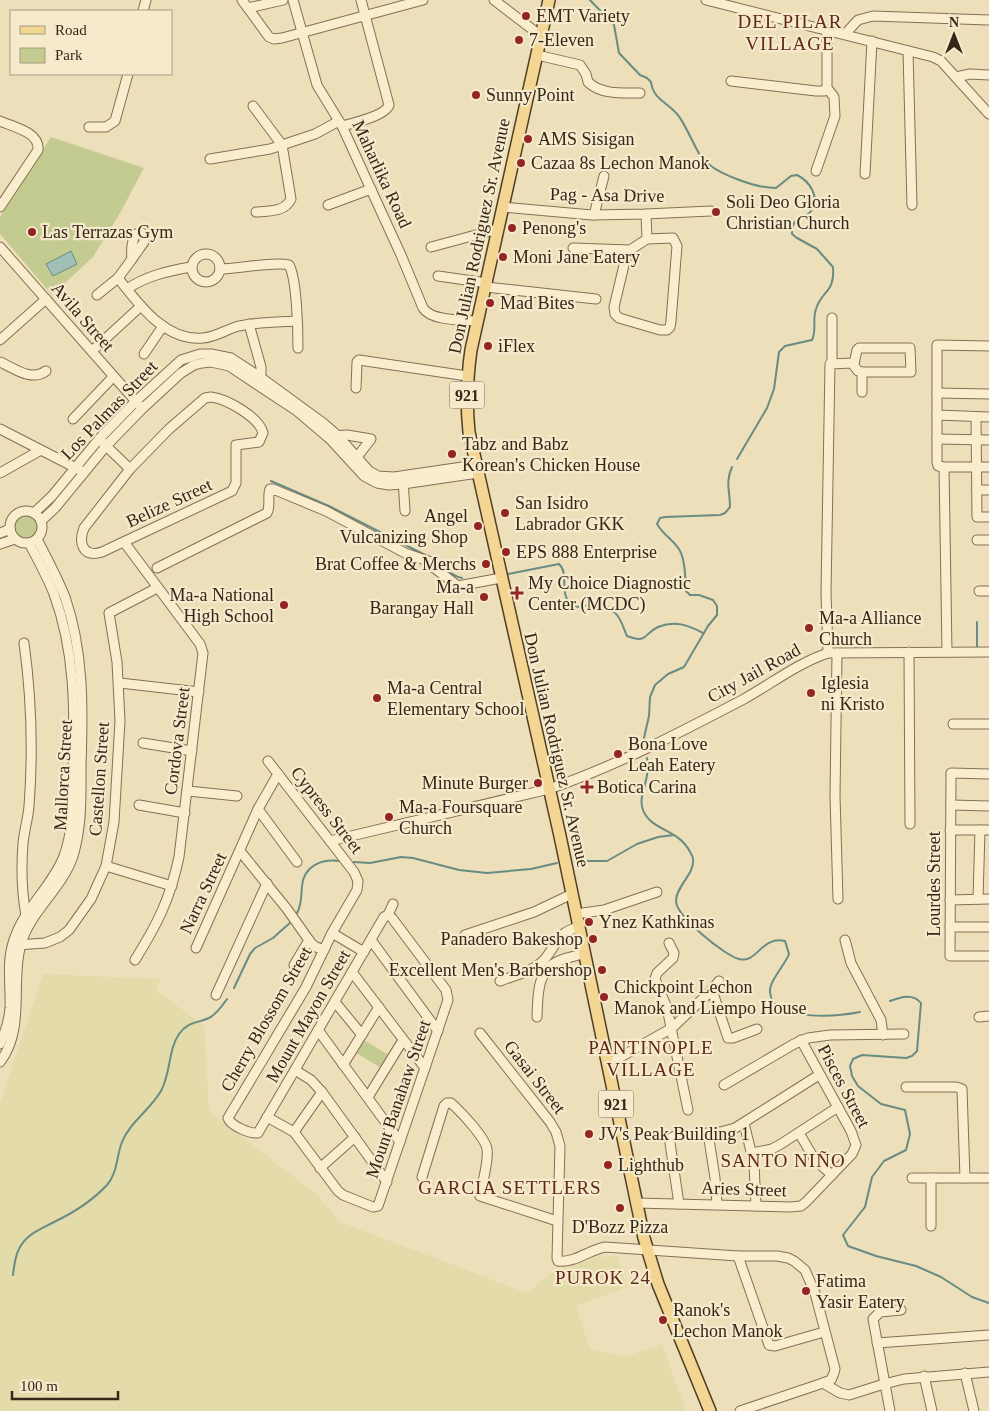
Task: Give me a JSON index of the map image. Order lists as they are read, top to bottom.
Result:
{
  "streets": {
    "main road": ["Don Julian Rodriguez Sr. Avenue", "921"],
    "street": [
      "Maharlika Road",
      "Pag - Asa Drive",
      "Avila Street",
      "Los Palmas Street",
      "Belize Street",
      "City Jail Road",
      "Cordova Street",
      "Mallorca Street",
      "Castellon Street",
      "Cypress Street",
      "Lourdes Street",
      "Narra Street",
      "Mount Mayon Street",
      "Cherry Blossom Street",
      "Gasai Street",
      "Pisces Street",
      "Mount Banahaw Street",
      "Aries Street"
    ]
  },
  "crossings": [
    ["Maharlika Road", "Don Julian Rodriguez Sr. Avenue"],
    ["Pag - Asa Drive", "Don Julian Rodriguez Sr. Avenue"],
    ["Don Julian Rodriguez Sr. Avenue", "Los Palmas Street"],
    ["Don Julian Rodriguez Sr. Avenue", "City Jail Road"],
    ["Don Julian Rodriguez Sr. Avenue", "Gasai Street"],
    ["Don Julian Rodriguez Sr. Avenue", "Aries Street"],
    ["Avila Street", "Los Palmas Street"],
    ["Los Palmas Street", "Mallorca Street"],
    ["Belize Street", "Cordova Street"],
    ["City Jail Road", "Cypress Street"],
    ["Cordova Street", "Castellon Street"],
    ["Mallorca Street", "Castellon Street"],
    ["Cypress Street", "Narra Street"],
    ["Cypress Street", "Cherry Blossom Street"],
    ["Mount Mayon Street", "Cherry Blossom Street"],
    ["Mount Mayon Street", "Mount Banahaw Street"],
    ["Pisces Street", "Aries Street"]
  ],
  "districts": [
    "DEL PILAR VILLAGE",
    "PANTINOPLE VILLAGE",
    "SANTO NIÑO",
    "GARCIA SETTLERS",
    "PUROK 24"
  ],
  "places": {
    "other": [
      "EMT Variety",
      "7-Eleven",
      "Sunny Point",
      "AMS Sisigan",
      "Cazaa 8s Lechon Manok",
      "Soli Deo Gloria Christian Church",
      "Penong's",
      "Las Terrazas Gym",
      "Moni Jane Eatery",
      "Mad Bites",
      "iFlex",
      "Tabz and Babz Korean's Chicken House",
      "San Isidro Labrador GKK",
      "Angel Vulcanizing Shop",
      "EPS 888 Enterprise",
      "Brat Coffee & Merchs",
      "Ma-a Barangay Hall",
      "Ma-a National High School",
      "Ma-a Alliance Church",
      "Iglesia ni Kristo",
      "Ma-a Central Elementary School",
      "Bona Love Leah Eatery",
      "Minute Burger",
      "Ma-a Foursquare Church",
      "Ynez Kathkinas",
      "Panadero Bakeshop",
      "Excellent Men's Barbershop",
      "Chickpoint Lechon Manok and Liempo House",
      "JV's Peak Building 1",
      "Lighthub",
      "D'Bozz Pizza",
      "Fatima Yasir Eatery",
      "Ranok's Lechon Manok"
    ],
    "health": ["My Choice Diagnostic Center (MCDC)", "Botica Carina"]
  },
  "legend": ["Road", "Park"],
  "scale_bar": "100 m",
  "north": "top"
}
